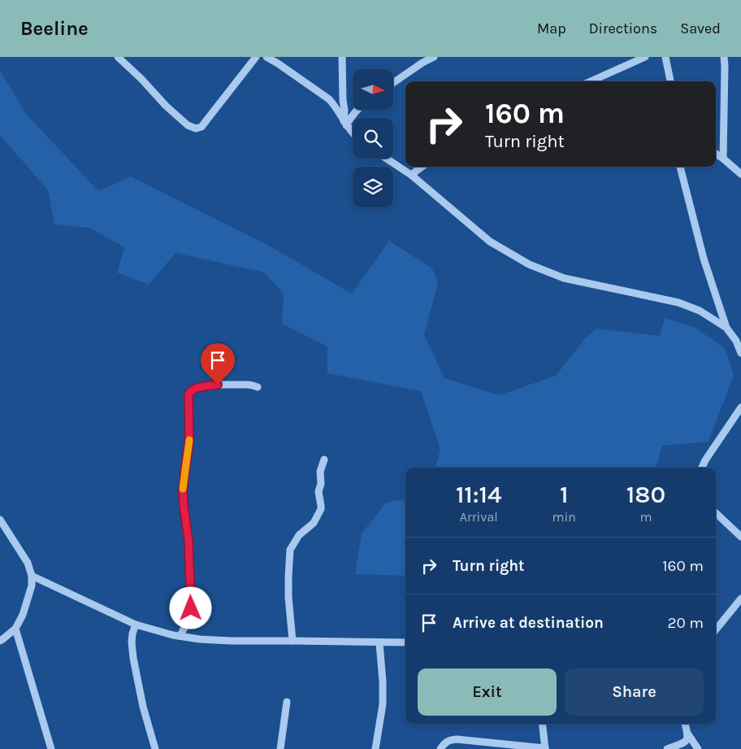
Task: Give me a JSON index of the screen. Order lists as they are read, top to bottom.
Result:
{
  "north": "right",
  "page": {
    "header": "Beeline",
    "nav": ["Map", "Directions", "Saved"],
    "turn": ["160 m", "Turn right"],
    "eta": [
      "11:14",
      "Arrival",
      "1",
      "min",
      "180",
      "m"
    ],
    "list": [
      {
        "name": "Turn right",
        "value": "160 m"
      },
      {
        "name": "Arrive at destination",
        "value": "20 m"
      }
    ],
    "buttons": ["Exit", "Share"]
  }
}
